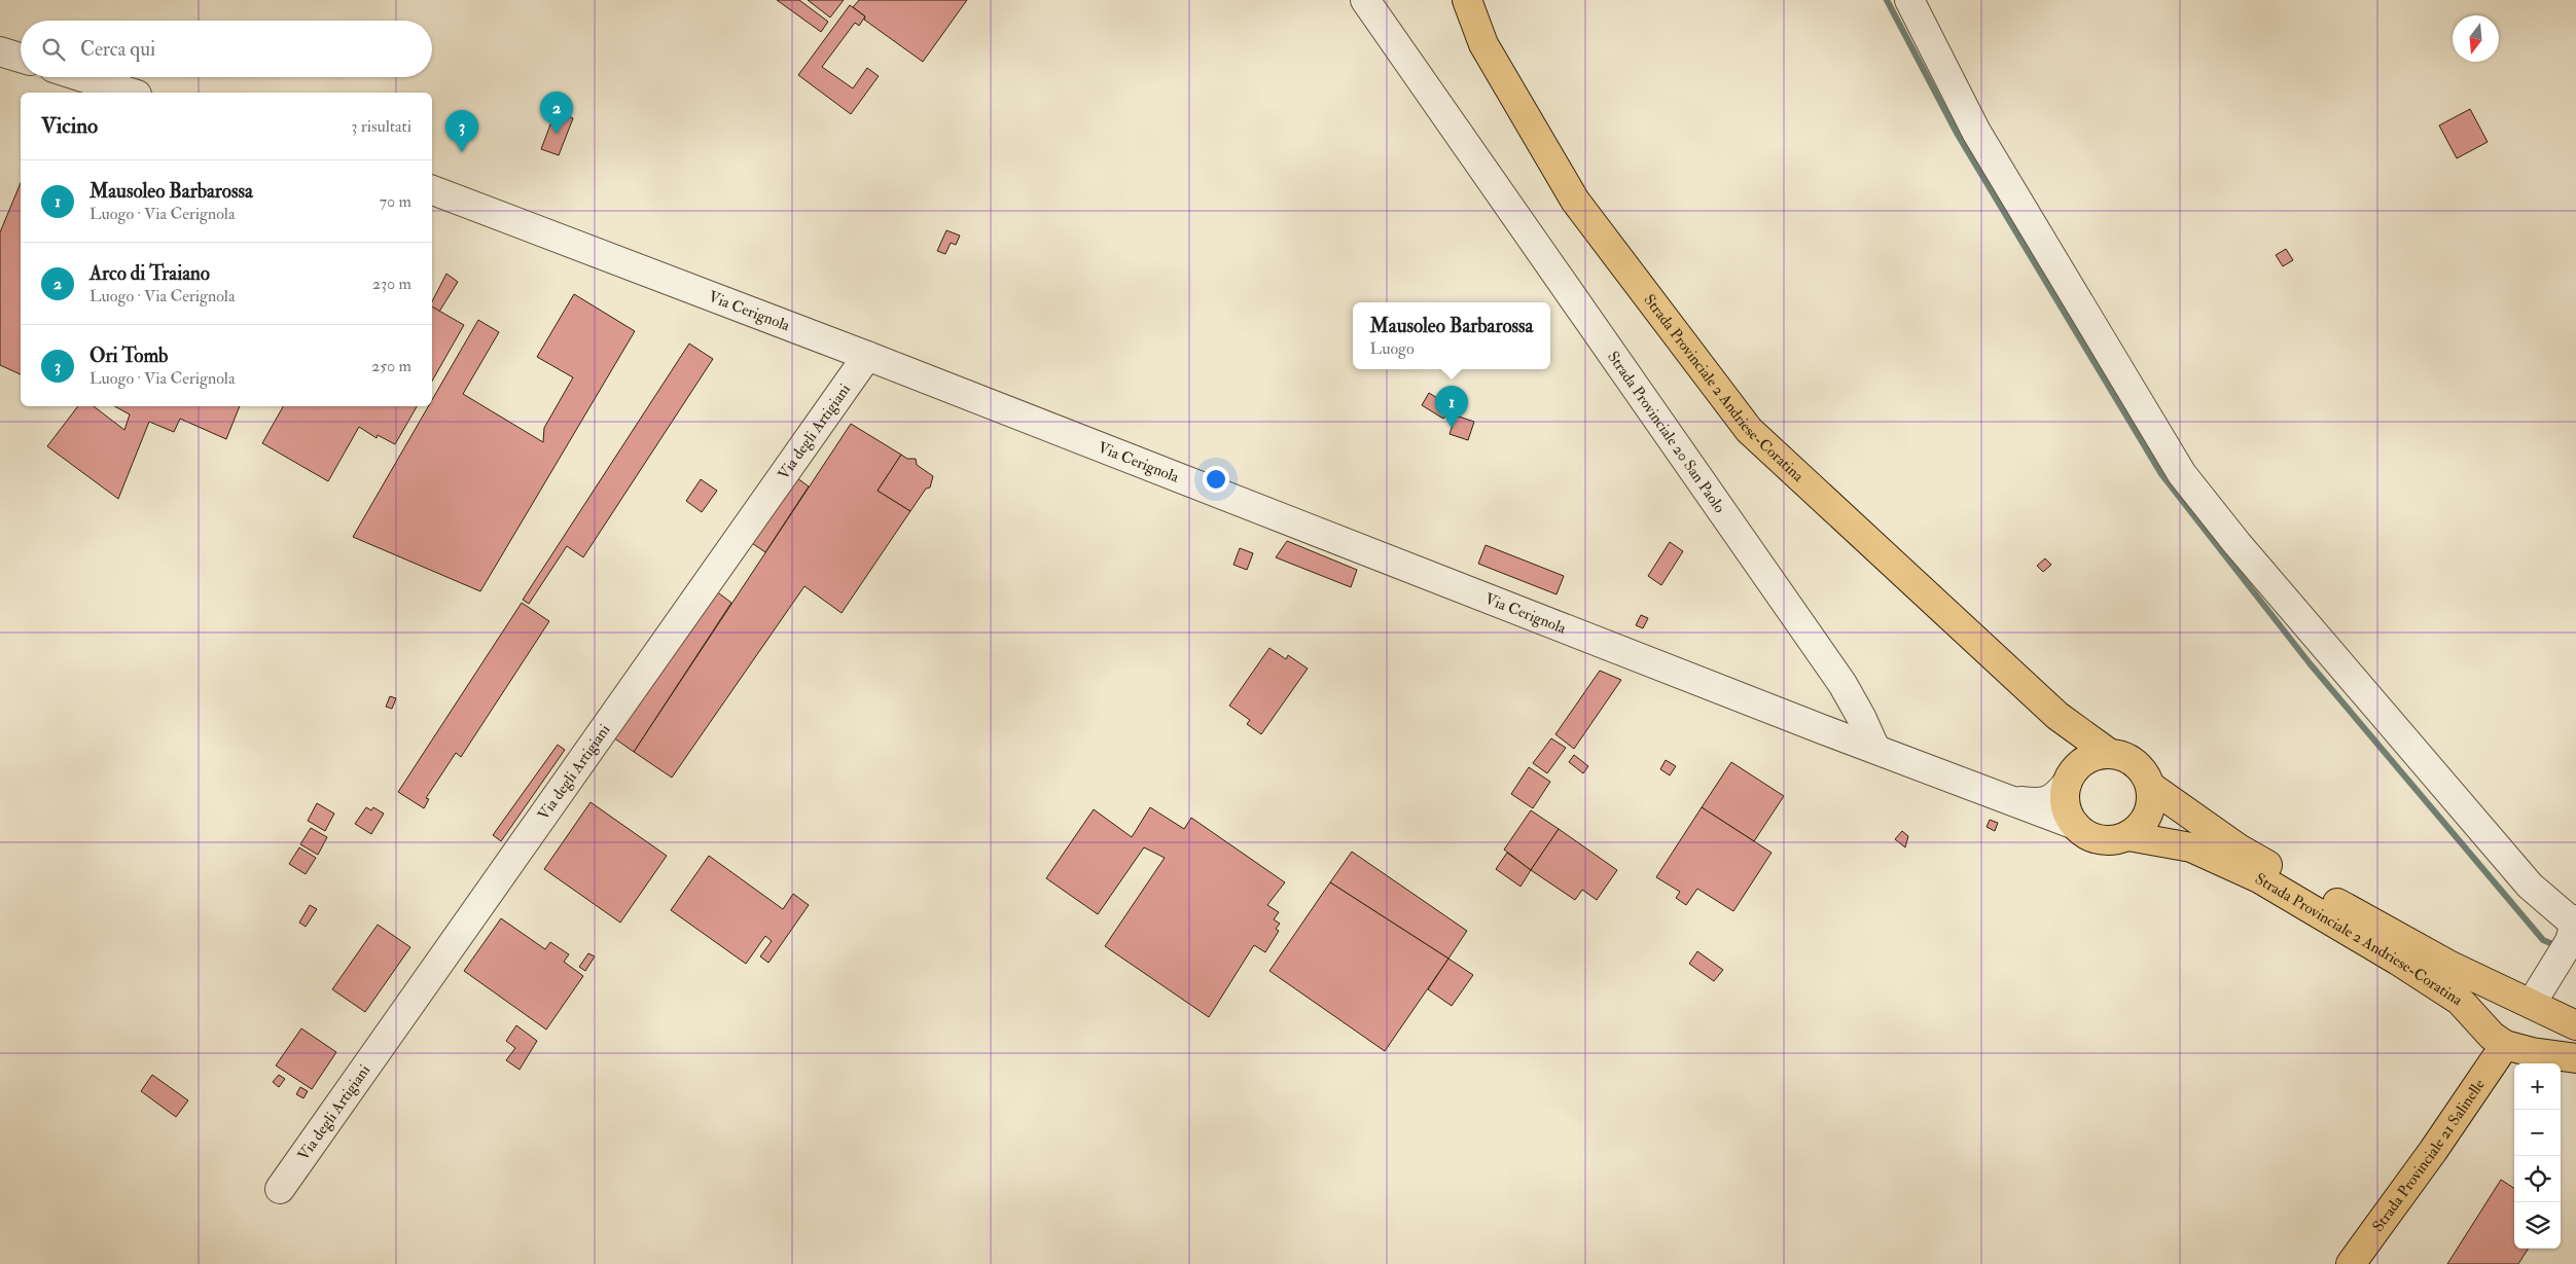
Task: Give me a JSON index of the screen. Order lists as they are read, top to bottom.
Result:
{
  "streets": {
    "main road": ["Strada Provinciale 2 Andriese-Coratina", "Strada Provinciale 21 Salinelle"],
    "street": ["Via Cerignola", "Via degli Artigiani", "Strada Provinciale 20 San Paolo"]
  },
  "crossings": [
    ["Via Cerignola", "Via degli Artigiani"],
    ["Via Cerignola", "Strada Provinciale 20 San Paolo"],
    ["Strada Provinciale 2 Andriese-Coratina", "Strada Provinciale 21 Salinelle"]
  ],
  "north": "bottom",
  "page": {
    "search": "Cerca qui",
    "pins": ["2", "3", "1"],
    "heading": ["Vicino", "3 risultati"],
    "list": [
      {
        "mark": "1",
        "name": "Mausoleo Barbarossa",
        "note": "Luogo · Via Cerignola",
        "value": "70 m"
      },
      {
        "mark": "2",
        "name": "Arco di Traiano",
        "note": "Luogo · Via Cerignola",
        "value": "230 m"
      },
      {
        "mark": "3",
        "name": "Ori Tomb",
        "note": "Luogo · Via Cerignola",
        "value": "250 m"
      }
    ],
    "popup": ["Mausoleo Barbarossa", "Luogo"],
    "map_buttons": ["+", "−"]
  }
}
